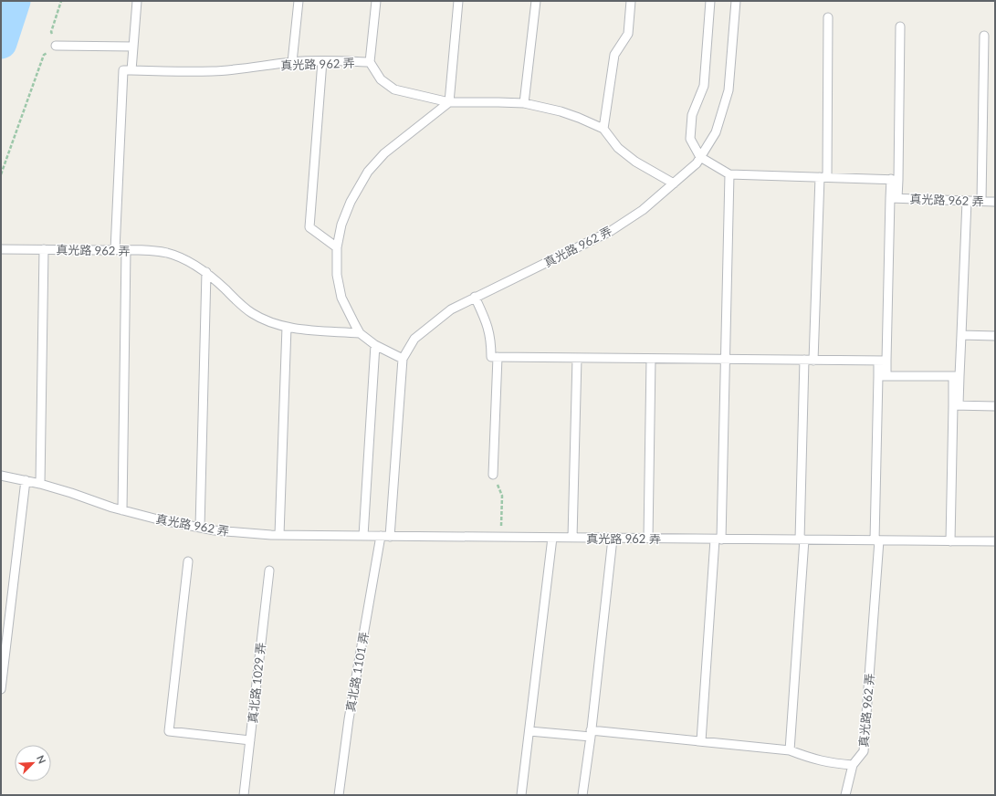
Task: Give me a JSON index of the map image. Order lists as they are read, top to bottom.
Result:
{
  "streets": {
    "lane": ["真光路 962 弄", "真北路 1101 弄", "真北路 1029 弄"]
  },
  "crossings": [
    ["真光路 962 弄", "真北路 1101 弄"]
  ],
  "north": "top right"
}
